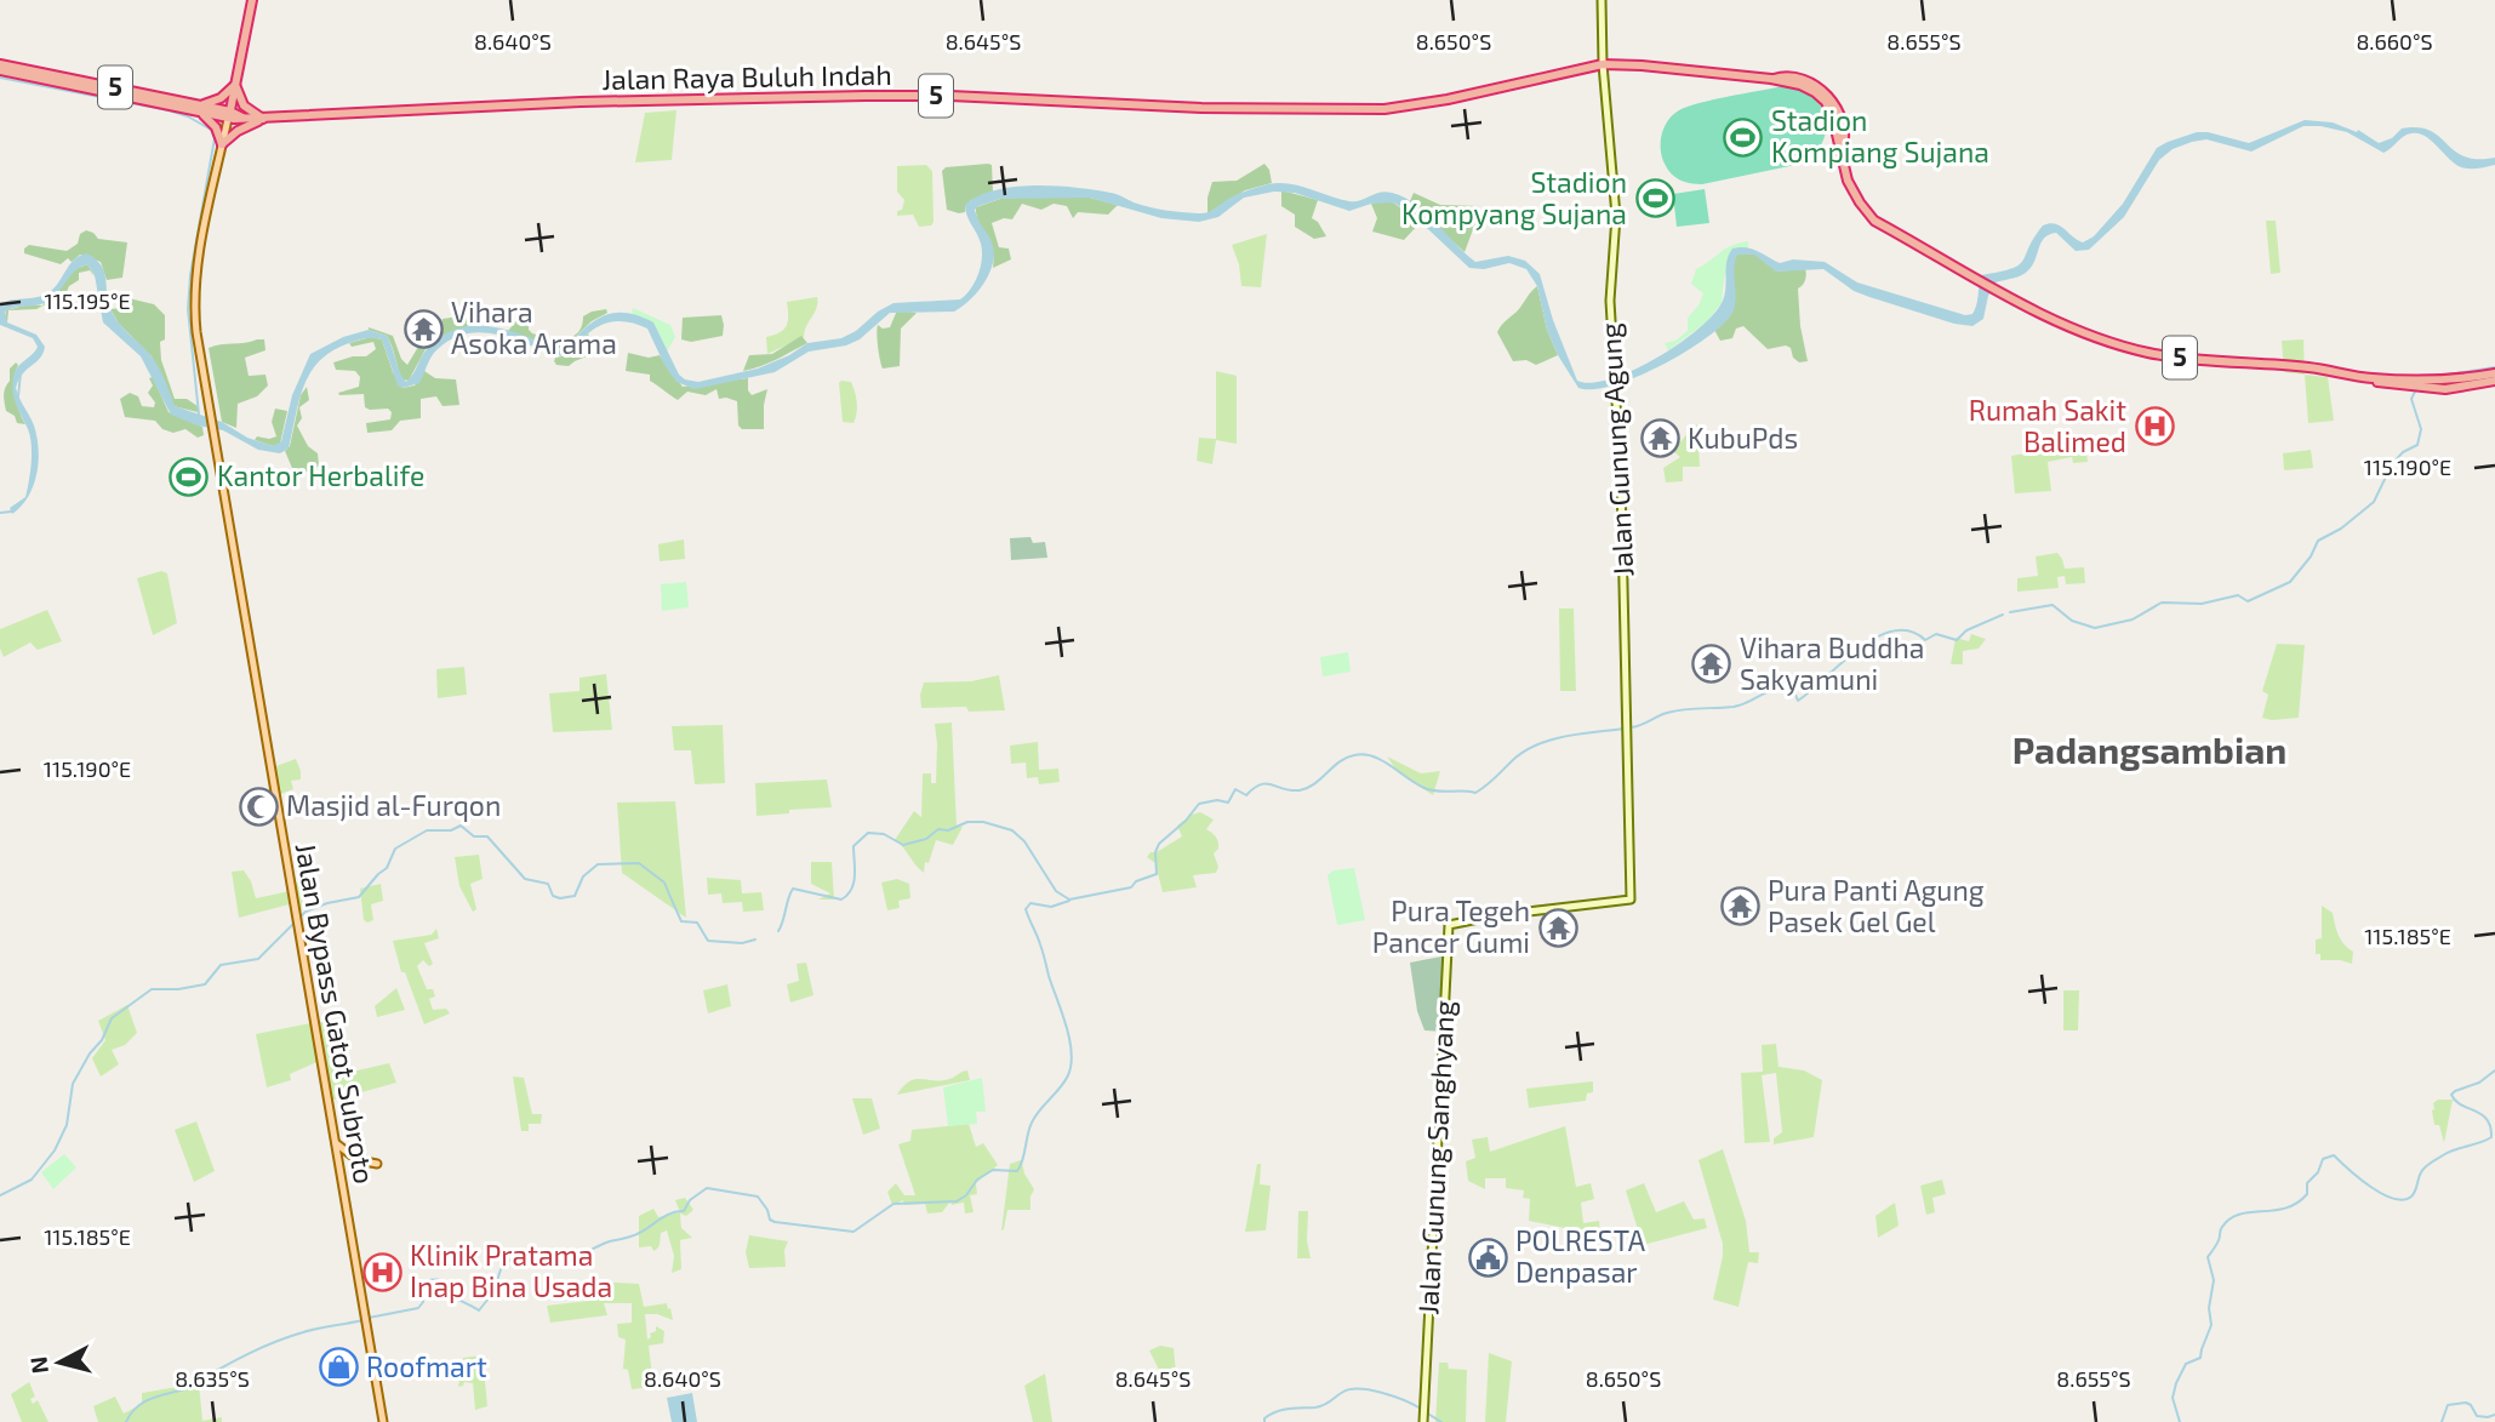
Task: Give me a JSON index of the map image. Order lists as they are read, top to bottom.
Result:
{
  "streets": {
    "highway": ["Jalan Raya Buluh Indah", "5"],
    "main road": ["Jalan Gunung Agung", "Jalan Bypass Gatot Subroto", "Jalan Gunung Sanghyang"]
  },
  "crossings": [
    ["Jalan Raya Buluh Indah", "5"],
    ["Jalan Raya Buluh Indah", "Jalan Gunung Agung"],
    ["Jalan Raya Buluh Indah", "Jalan Bypass Gatot Subroto"],
    ["5", "Jalan Gunung Agung"],
    ["5", "Jalan Bypass Gatot Subroto"],
    ["Jalan Gunung Agung", "Jalan Gunung Sanghyang"]
  ],
  "districts": ["Padangsambian"],
  "places": {
    "sports": ["Stadion Kompiang Sujana", "Stadion Kompyang Sujana", "Kantor Herbalife"],
    "temple": [
      "Vihara Asoka Arama",
      "KubuPds",
      "Vihara Buddha Sakyamuni",
      "Pura Panti Agung Pasek Gel Gel",
      "Pura Tegeh Pancer Gumi"
    ],
    "hospital": ["Rumah Sakit Balimed", "Klinik Pratama Inap Bina Usada"],
    "mosque": ["Masjid al-Furqon"],
    "public building": ["POLRESTA Denpasar"],
    "shop": ["Roofmart"]
  },
  "north": "left",
  "coordinates": [
    "8.640°S",
    "8.645°S",
    "8.650°S",
    "8.655°S",
    "8.660°S",
    "115.195°E",
    "115.190°E",
    "115.185°E",
    "8.635°S"
  ]
}
